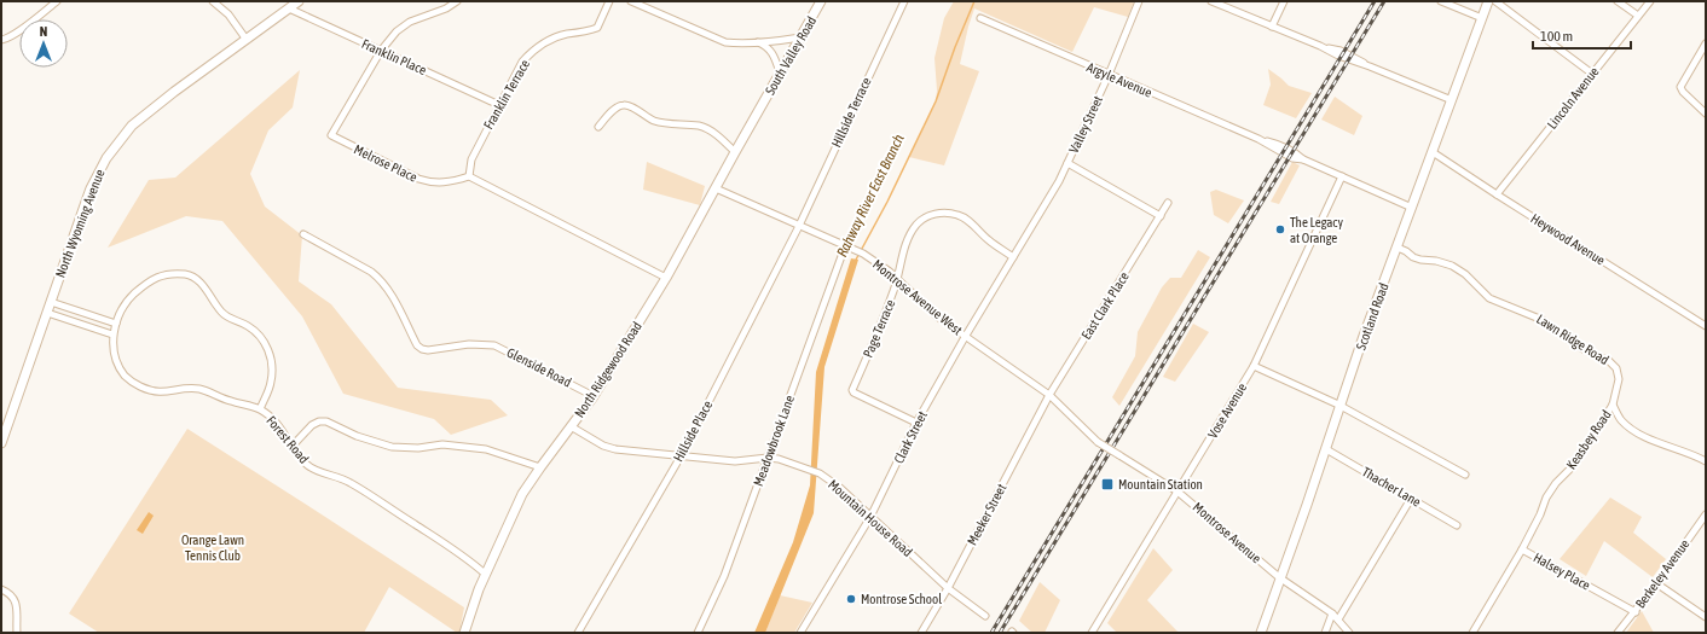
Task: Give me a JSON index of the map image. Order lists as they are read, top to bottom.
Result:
{
  "streets": {
    "main road": [
      "South Valley Road",
      "North Wyoming Avenue",
      "Scotland Road",
      "North Ridgewood Road"
    ],
    "street": [
      "Franklin Place",
      "Argyle Avenue",
      "Franklin Terrace",
      "Lincoln Avenue",
      "Hillside Terrace",
      "Valley Street",
      "Melrose Place",
      "Heywood Avenue",
      "Montrose Avenue West",
      "East Clark Place",
      "Page Terrace",
      "Lawn Ridge Road",
      "Glenside Road",
      "Vose Avenue",
      "Hillside Place",
      "Clark Street",
      "Forest Road",
      "Keasbey Road",
      "Meadowbrook Lane",
      "Thacher Lane",
      "Meeker Street",
      "Mountain House Road",
      "Montrose Avenue",
      "Halsey Place",
      "Berkeley Avenue"
    ]
  },
  "crossings": [
    ["South Valley Road", "North Ridgewood Road"],
    ["Franklin Place", "Franklin Terrace"],
    ["Franklin Place", "Melrose Place"],
    ["Franklin Place", "North Wyoming Avenue"],
    ["Argyle Avenue", "Valley Street"],
    ["Argyle Avenue", "Scotland Road"],
    ["Argyle Avenue", "Vose Avenue"],
    ["Franklin Terrace", "Melrose Place"],
    ["Lincoln Avenue", "Heywood Avenue"],
    ["Hillside Terrace", "Montrose Avenue West"],
    ["Hillside Terrace", "Hillside Place"],
    ["Valley Street", "Clark Street"],
    ["Heywood Avenue", "Scotland Road"],
    ["Montrose Avenue West", "East Clark Place"],
    ["Montrose Avenue West", "Page Terrace"],
    ["Montrose Avenue West", "North Ridgewood Road"],
    ["Montrose Avenue West", "Hillside Place"],
    ["Montrose Avenue West", "Clark Street"],
    ["Montrose Avenue West", "Meadowbrook Lane"],
    ["Montrose Avenue West", "Meeker Street"],
    ["Montrose Avenue West", "Montrose Avenue"],
    ["East Clark Place", "Meeker Street"],
    ["Scotland Road", "Lawn Ridge Road"],
    ["Scotland Road", "Thacher Lane"],
    ["Scotland Road", "Montrose Avenue"],
    ["Page Terrace", "Clark Street"],
    ["Lawn Ridge Road", "Keasbey Road"],
    ["Glenside Road", "North Ridgewood Road"],
    ["North Ridgewood Road", "Forest Road"],
    ["North Ridgewood Road", "Mountain House Road"],
    ["Vose Avenue", "Montrose Avenue"],
    ["Hillside Place", "Mountain House Road"],
    ["Clark Street", "Mountain House Road"],
    ["Keasbey Road", "Halsey Place"],
    ["Meadowbrook Lane", "Mountain House Road"],
    ["Meeker Street", "Mountain House Road"],
    ["Halsey Place", "Berkeley Avenue"]
  ],
  "water": ["Rahway River East Branch"],
  "parks": ["Orange Lawn Tennis Club"],
  "places": {
    "other": ["The Legacy at Orange", "Montrose School"],
    "transit": ["Mountain Station"]
  },
  "scale_bar": "100 m",
  "north": "top"
}
